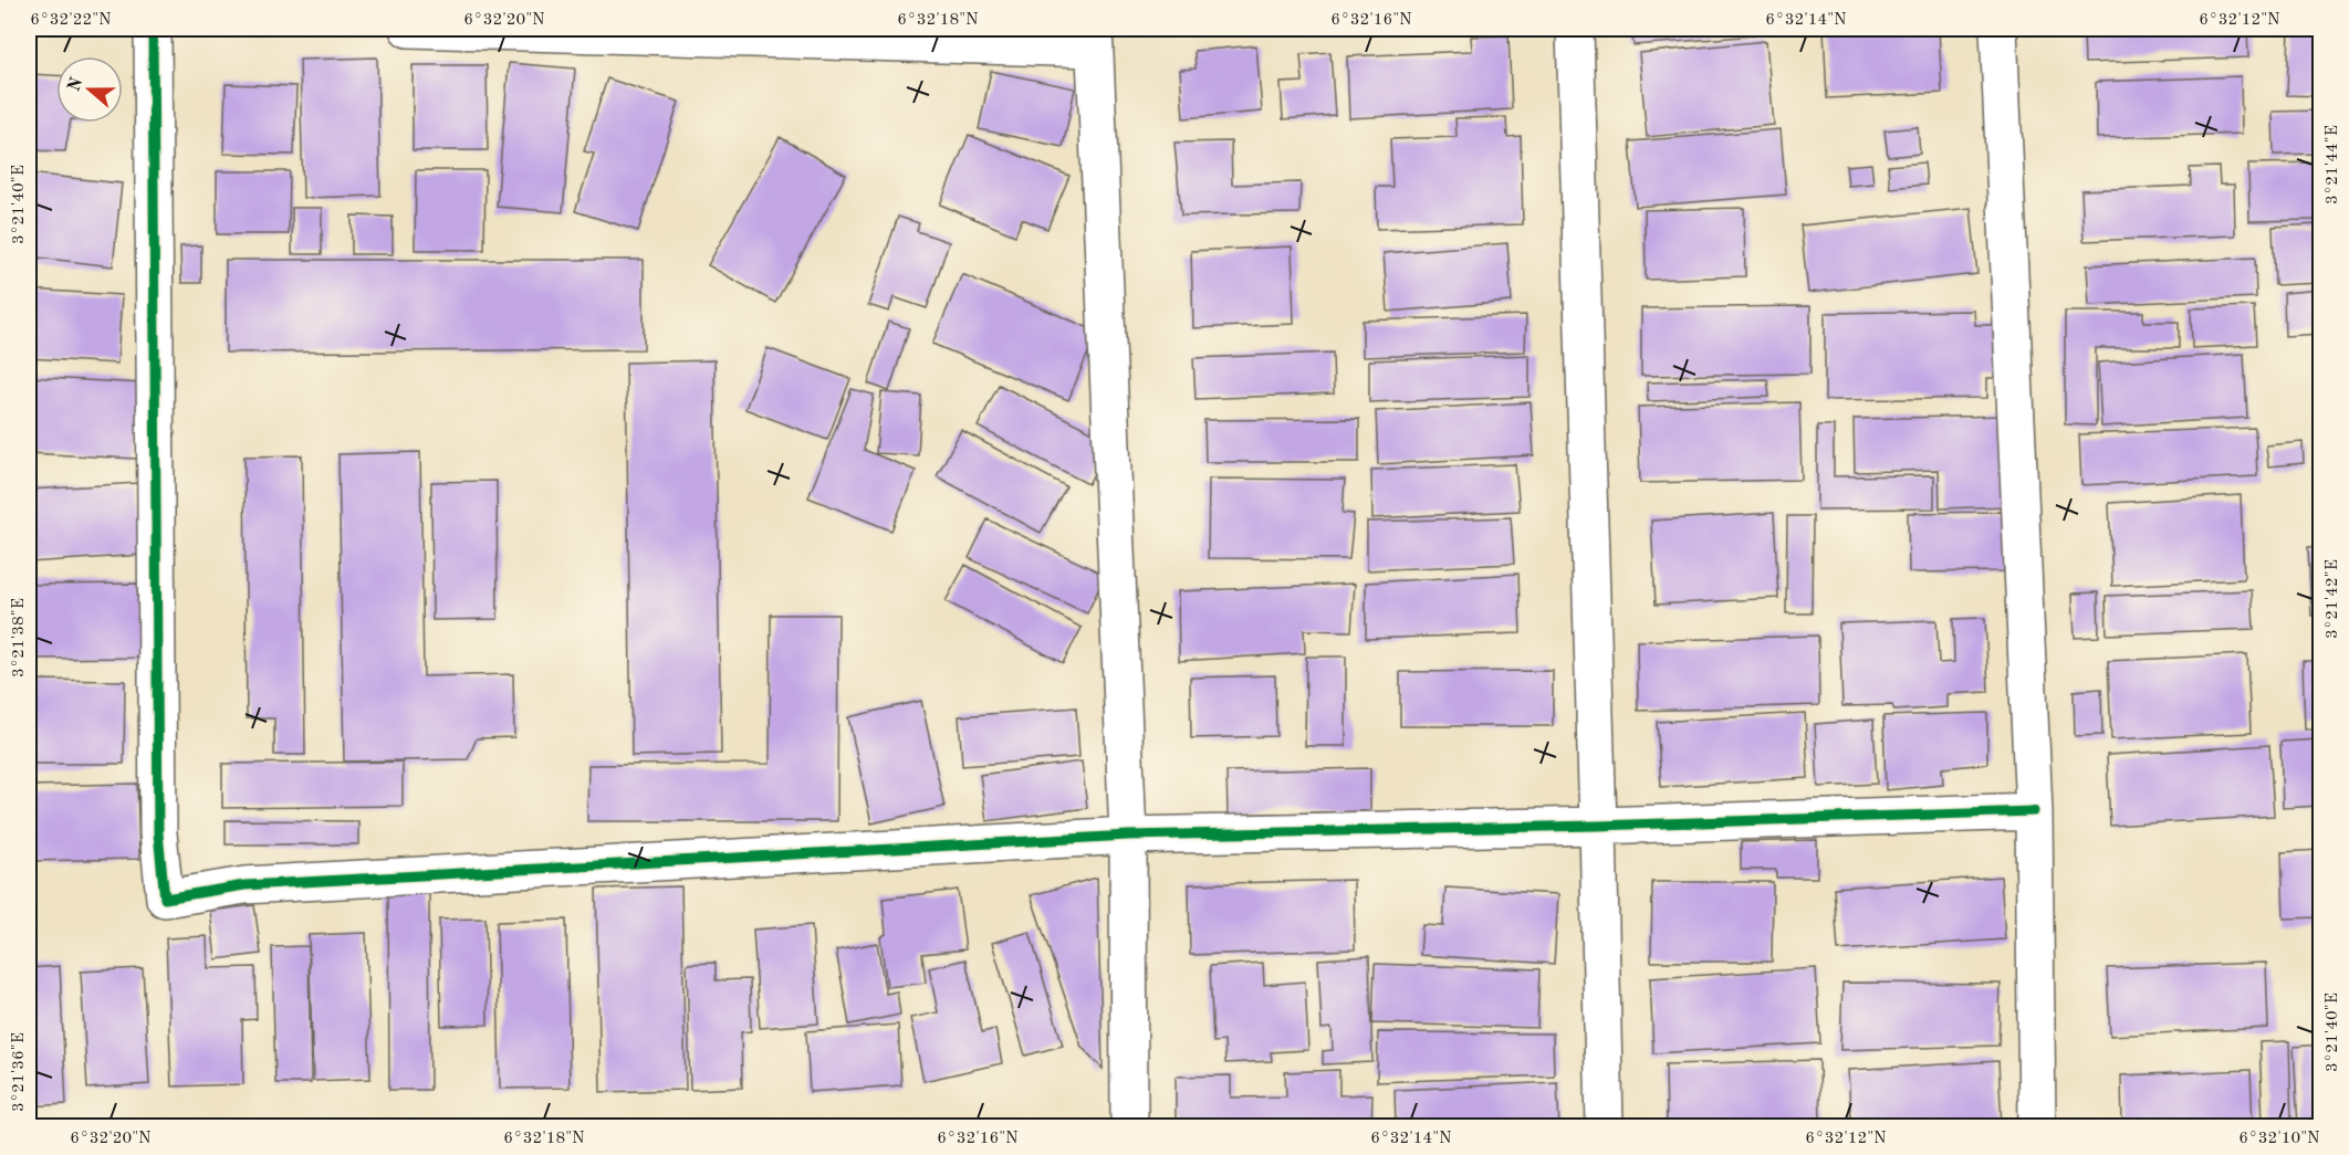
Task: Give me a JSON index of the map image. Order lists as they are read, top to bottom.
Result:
{
  "north": "left",
  "coordinates": [
    "6°32'22\"N",
    "6°32'20\"N",
    "6°32'18\"N",
    "6°32'16\"N",
    "6°32'14\"N",
    "6°32'12\"N",
    "3°21'44\"E",
    "3°21'40\"E",
    "3°21'42\"E",
    "3°21'38\"E",
    "3°21'36\"E",
    "6°32'10\"N"
  ]
}
